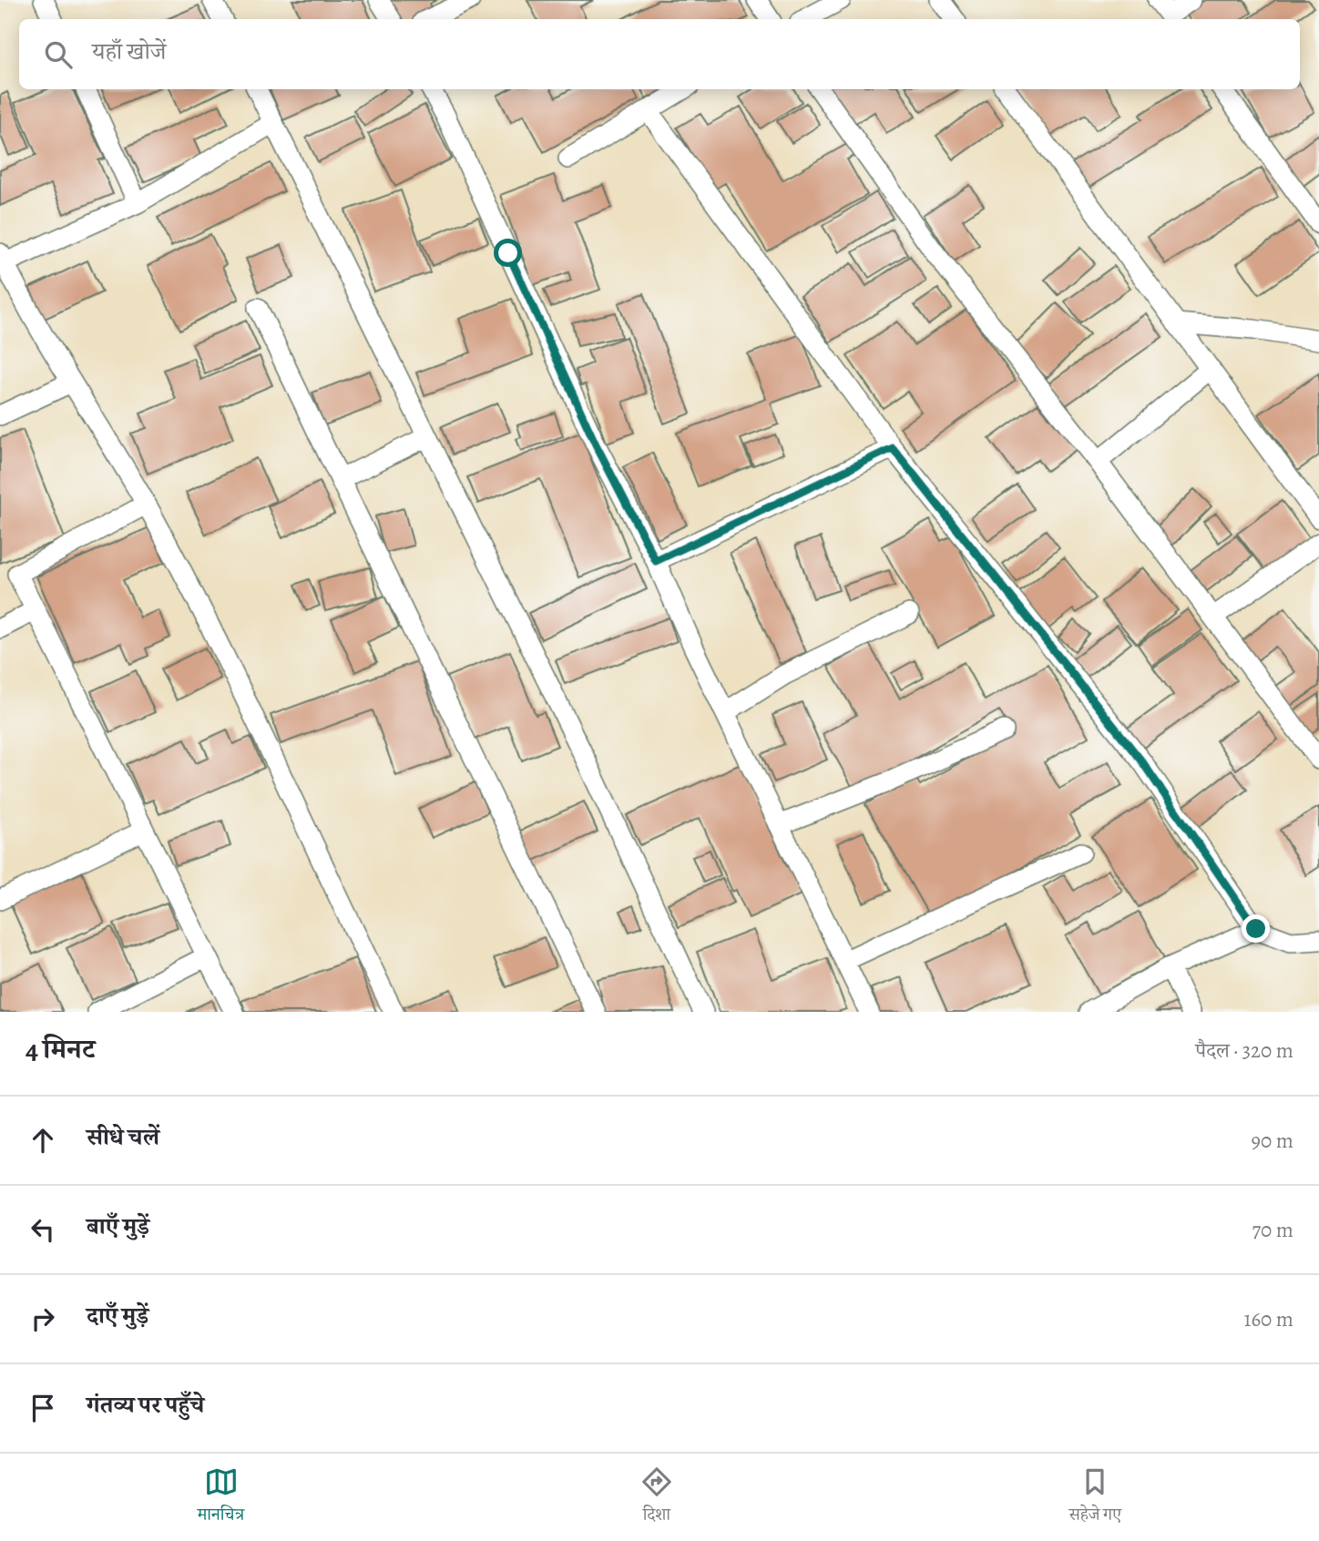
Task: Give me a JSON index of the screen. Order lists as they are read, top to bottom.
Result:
{
  "page": {
    "search": "यहाँ खोजें",
    "heading": ["4 मिनट", "पैदल · 320 m"],
    "list": [
      ["सीधे चलें", "90 m"],
      ["बाएँ मुड़ें", "70 m"],
      ["दाएँ मुड़ें", "160 m"],
      "गंतव्य पर पहुँचे"
    ],
    "nav": ["मानचित्र", "दिशा", "सहेजे गए"]
  }
}
